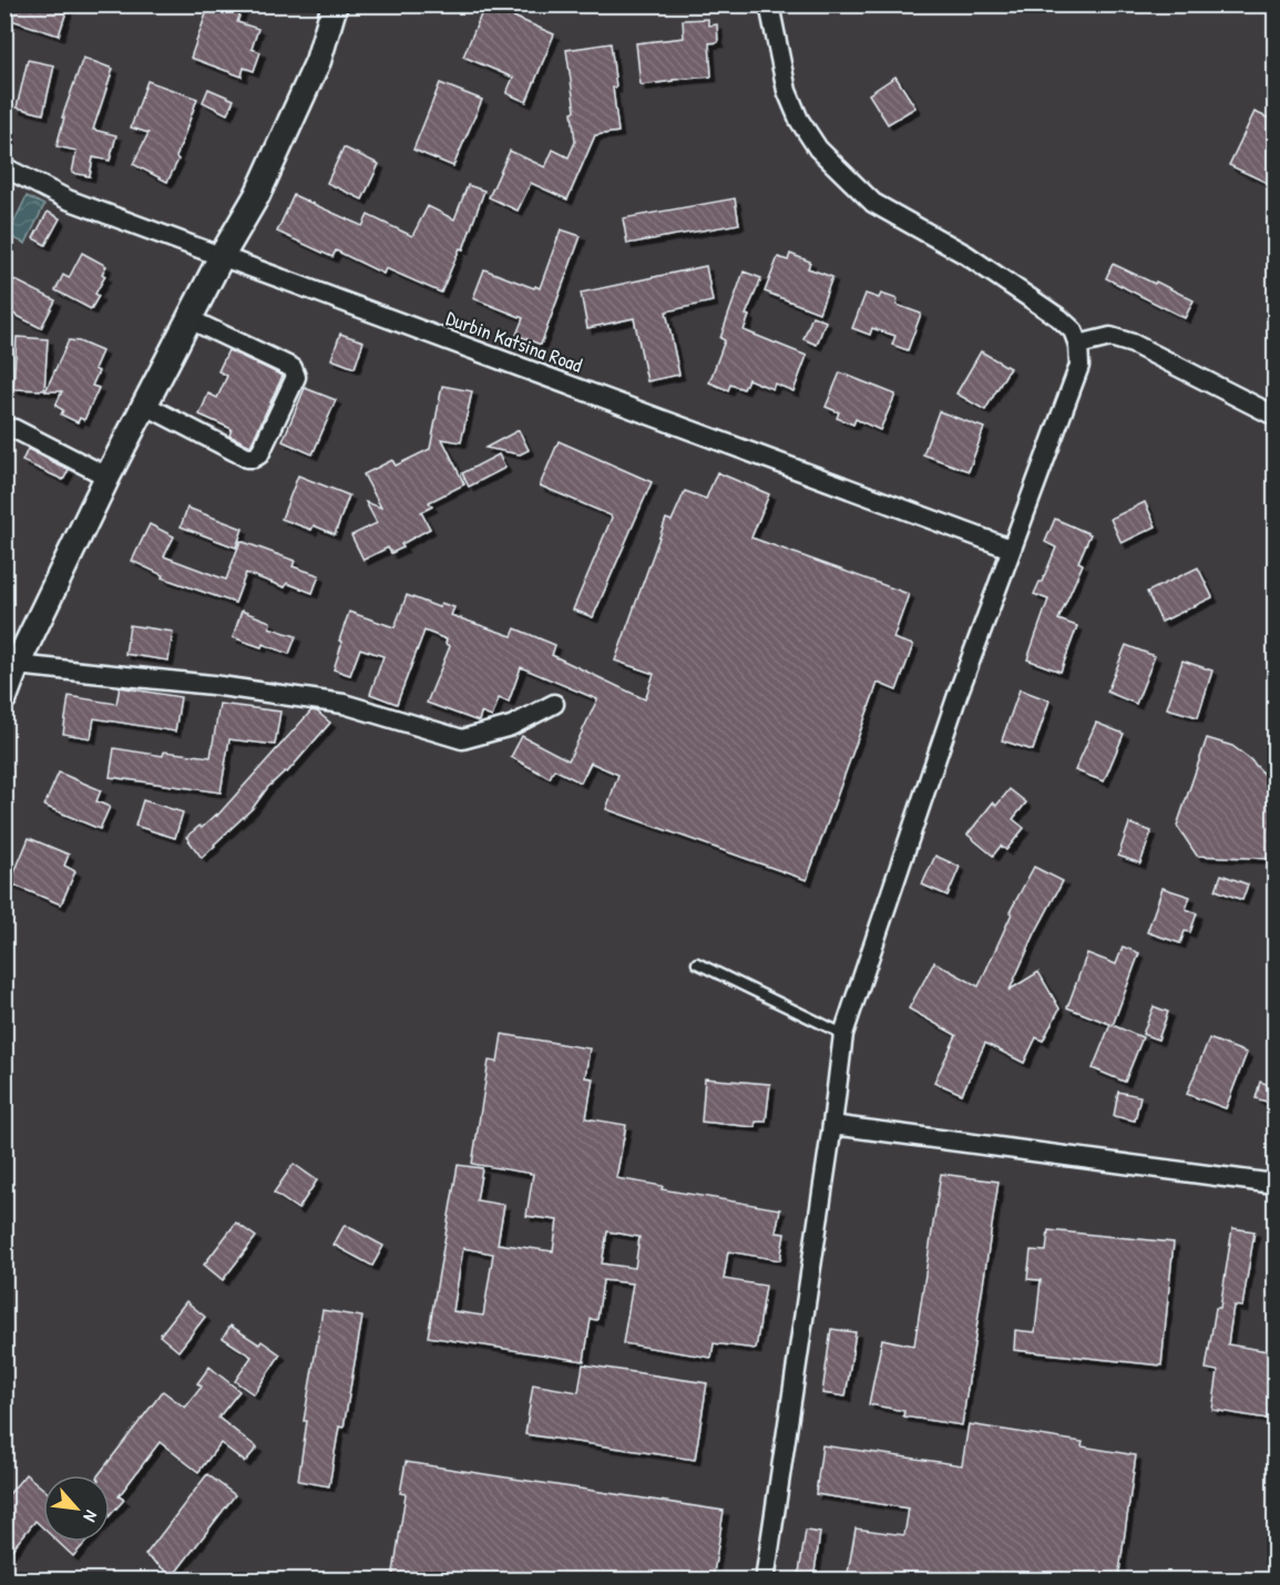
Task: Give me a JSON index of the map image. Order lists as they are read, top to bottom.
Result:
{
  "streets": {
    "street": ["Durbin Katsina Road"]
  },
  "north": "bottom right"
}
